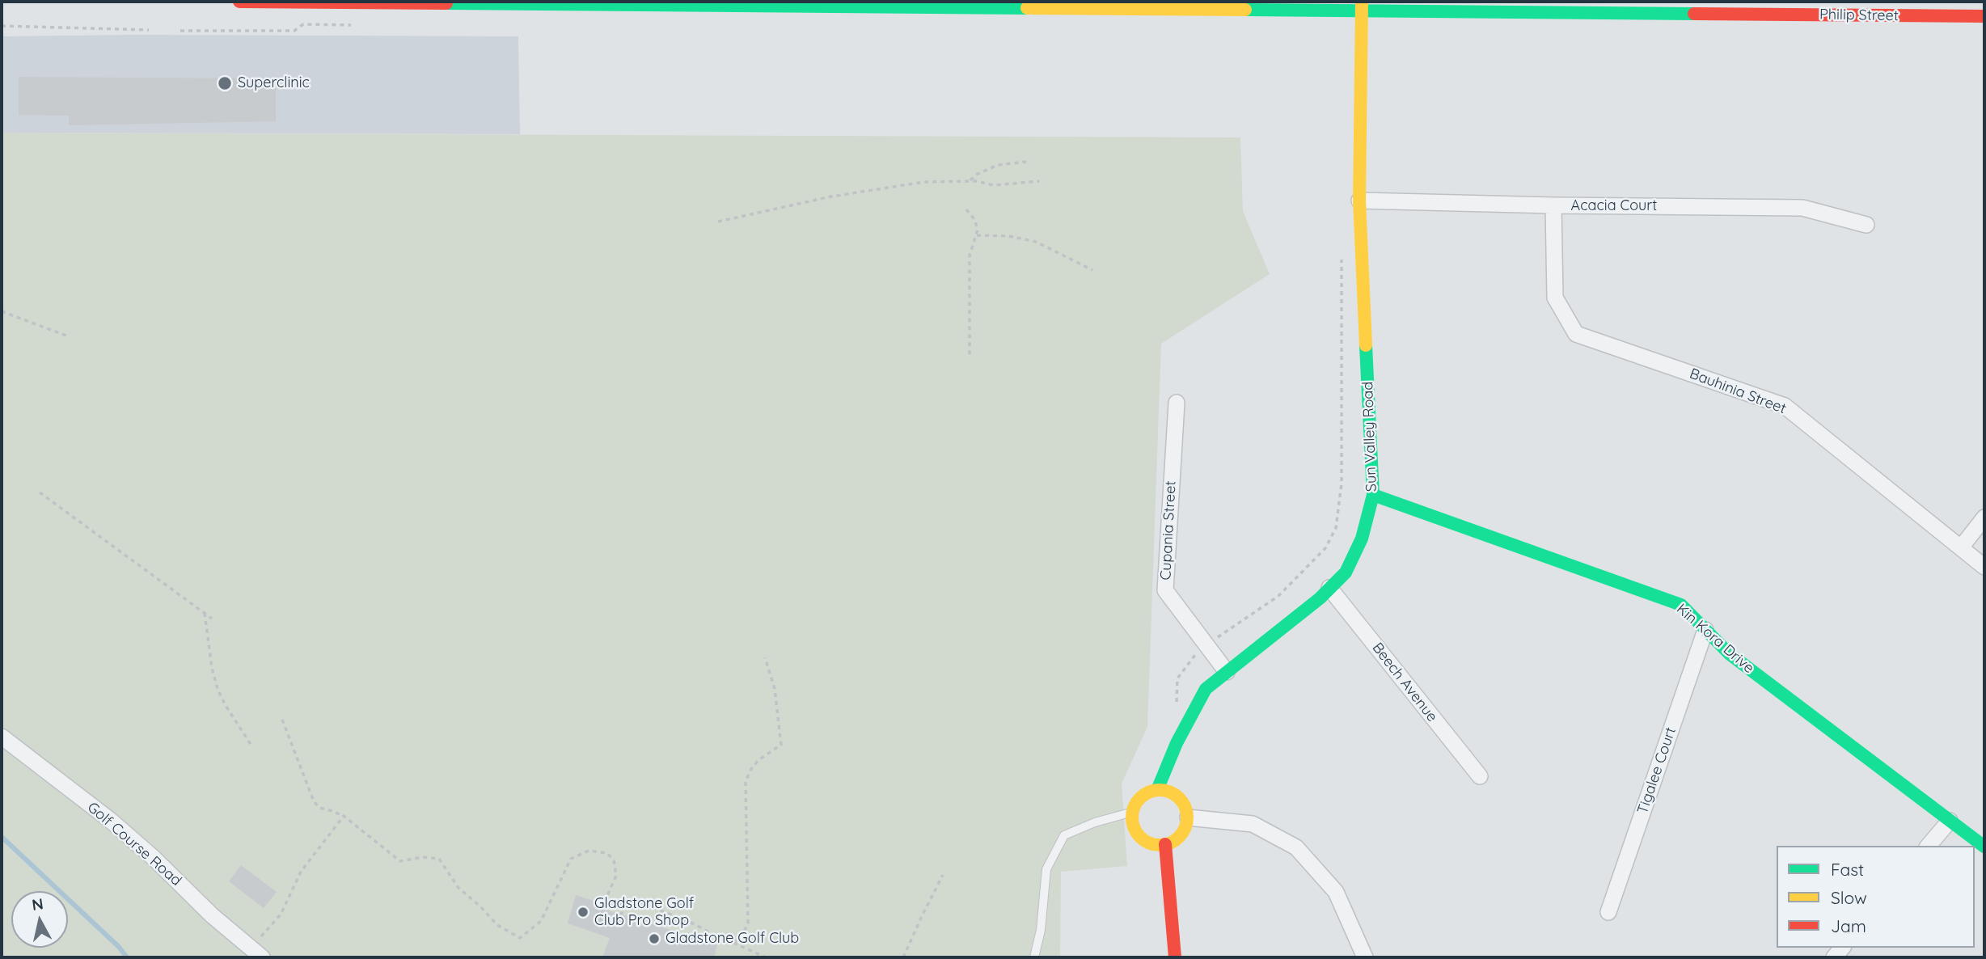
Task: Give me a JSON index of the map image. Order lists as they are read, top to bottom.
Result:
{
  "streets": {
    "street": [
      "Philip Street",
      "Acacia Court",
      "Bauhinia Street",
      "Sun Valley Road",
      "Cupania Street",
      "Kin Kora Drive",
      "Beech Avenue",
      "Tigalee Court",
      "Golf Course Road"
    ]
  },
  "crossings": [
    ["Philip Street", "Sun Valley Road"],
    ["Acacia Court", "Bauhinia Street"],
    ["Acacia Court", "Sun Valley Road"],
    ["Sun Valley Road", "Cupania Street"],
    ["Sun Valley Road", "Kin Kora Drive"],
    ["Sun Valley Road", "Beech Avenue"],
    ["Kin Kora Drive", "Tigalee Court"]
  ],
  "places": ["Superclinic", "Gladstone Golf Club Pro Shop", "Gladstone Golf Club"],
  "legend": ["Fast", "Slow", "Jam"],
  "north": "top"
}
